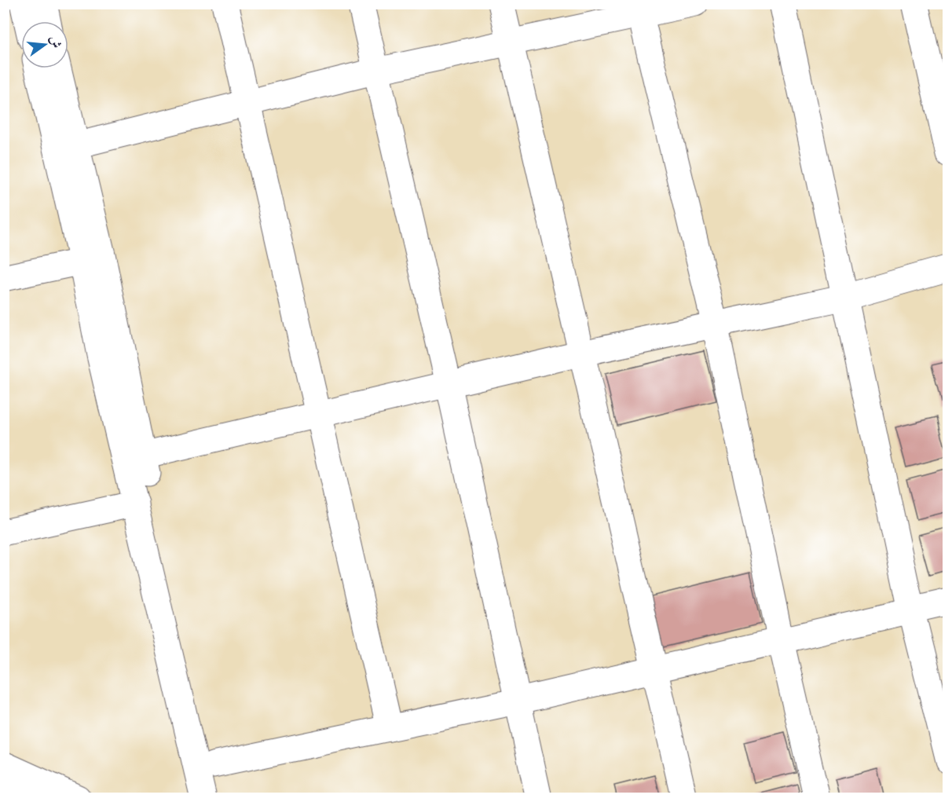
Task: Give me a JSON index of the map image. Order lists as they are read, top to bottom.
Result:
{
  "north": "right"
}
